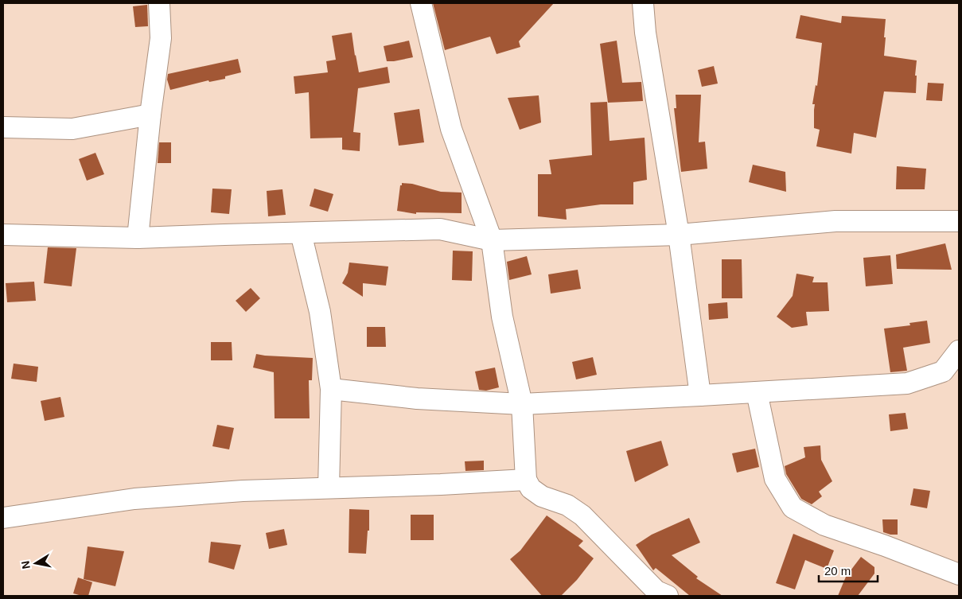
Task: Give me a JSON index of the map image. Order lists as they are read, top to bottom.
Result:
{
  "scale_bar": "20 m",
  "north": "left"
}
